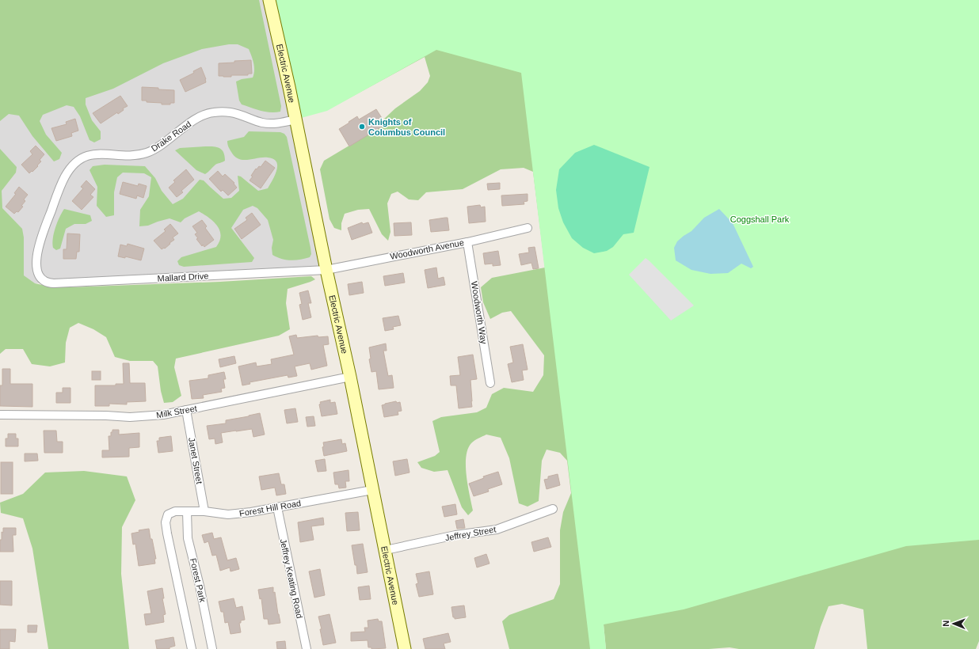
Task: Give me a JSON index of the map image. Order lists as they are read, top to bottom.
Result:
{
  "streets": {
    "main road": ["Electric Avenue"],
    "street": [
      "Drake Road",
      "Woodworth Avenue",
      "Mallard Drive",
      "Woodworth Way",
      "Milk Street",
      "Janet Street",
      "Forest Hill Road",
      "Jeffrey Street",
      "Jeffrey Keating Road",
      "Forest Park"
    ]
  },
  "crossings": [
    ["Electric Avenue", "Drake Road"],
    ["Electric Avenue", "Woodworth Avenue"],
    ["Electric Avenue", "Mallard Drive"],
    ["Electric Avenue", "Milk Street"],
    ["Electric Avenue", "Forest Hill Road"],
    ["Electric Avenue", "Jeffrey Street"],
    ["Drake Road", "Mallard Drive"],
    ["Woodworth Avenue", "Mallard Drive"],
    ["Woodworth Avenue", "Woodworth Way"],
    ["Milk Street", "Janet Street"],
    ["Janet Street", "Forest Hill Road"],
    ["Forest Hill Road", "Jeffrey Keating Road"],
    ["Forest Hill Road", "Forest Park"]
  ],
  "parks": ["Coggshall Park"],
  "places": ["Knights of Columbus Council"],
  "north": "left"
}
